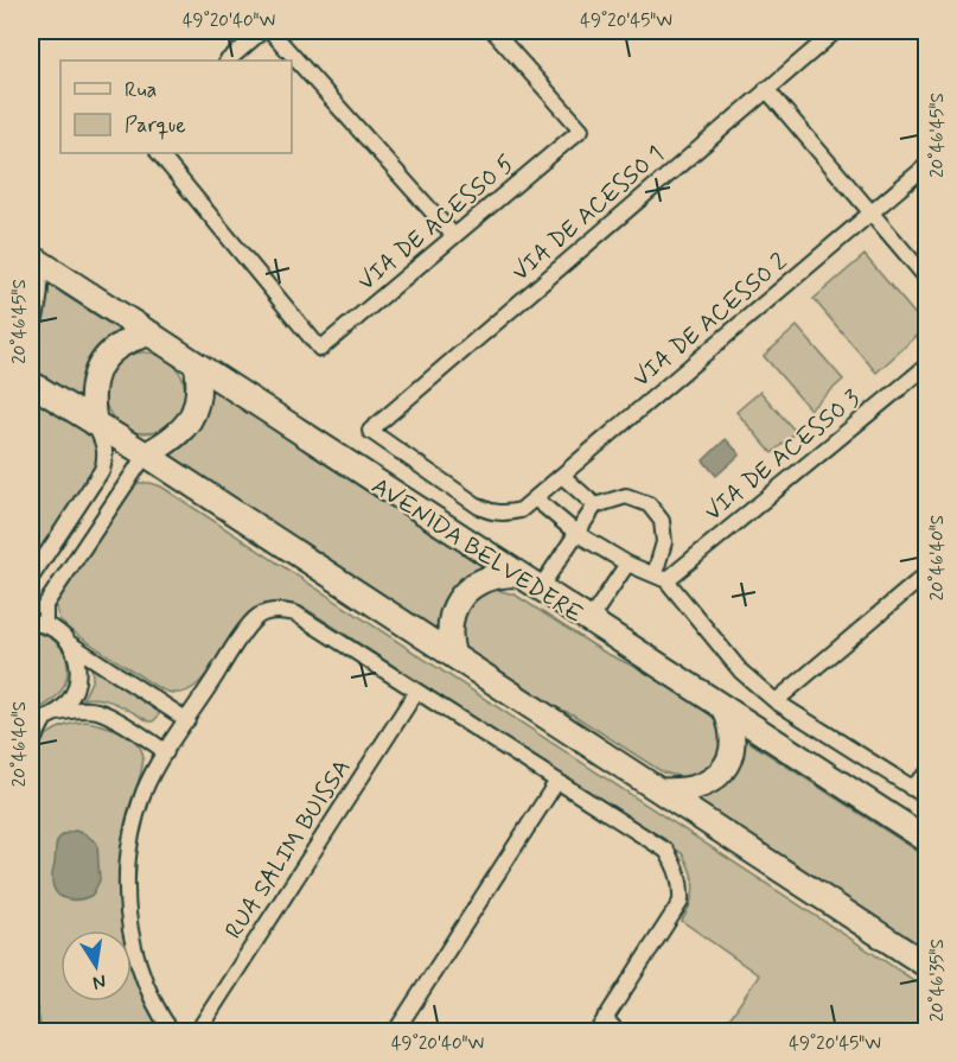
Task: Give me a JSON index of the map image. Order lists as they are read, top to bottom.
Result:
{
  "streets": {
    "main road": ["AVENIDA BELVEDERE"],
    "street": [
      "VIA DE ACESSO 1",
      "VIA DE ACESSO 5",
      "VIA DE ACESSO 2",
      "VIA DE ACESSO 3",
      "RUA SALIM BUISSA"
    ]
  },
  "crossings": [
    ["VIA DE ACESSO 1", "VIA DE ACESSO 2"]
  ],
  "legend": ["Rua", "Parque"],
  "north": "bottom",
  "coordinates": [
    "49°20'40\"W",
    "49°20'45\"W",
    "20°46'45\"S",
    "20°46'40\"S",
    "20°46'35\"S"
  ]
}
